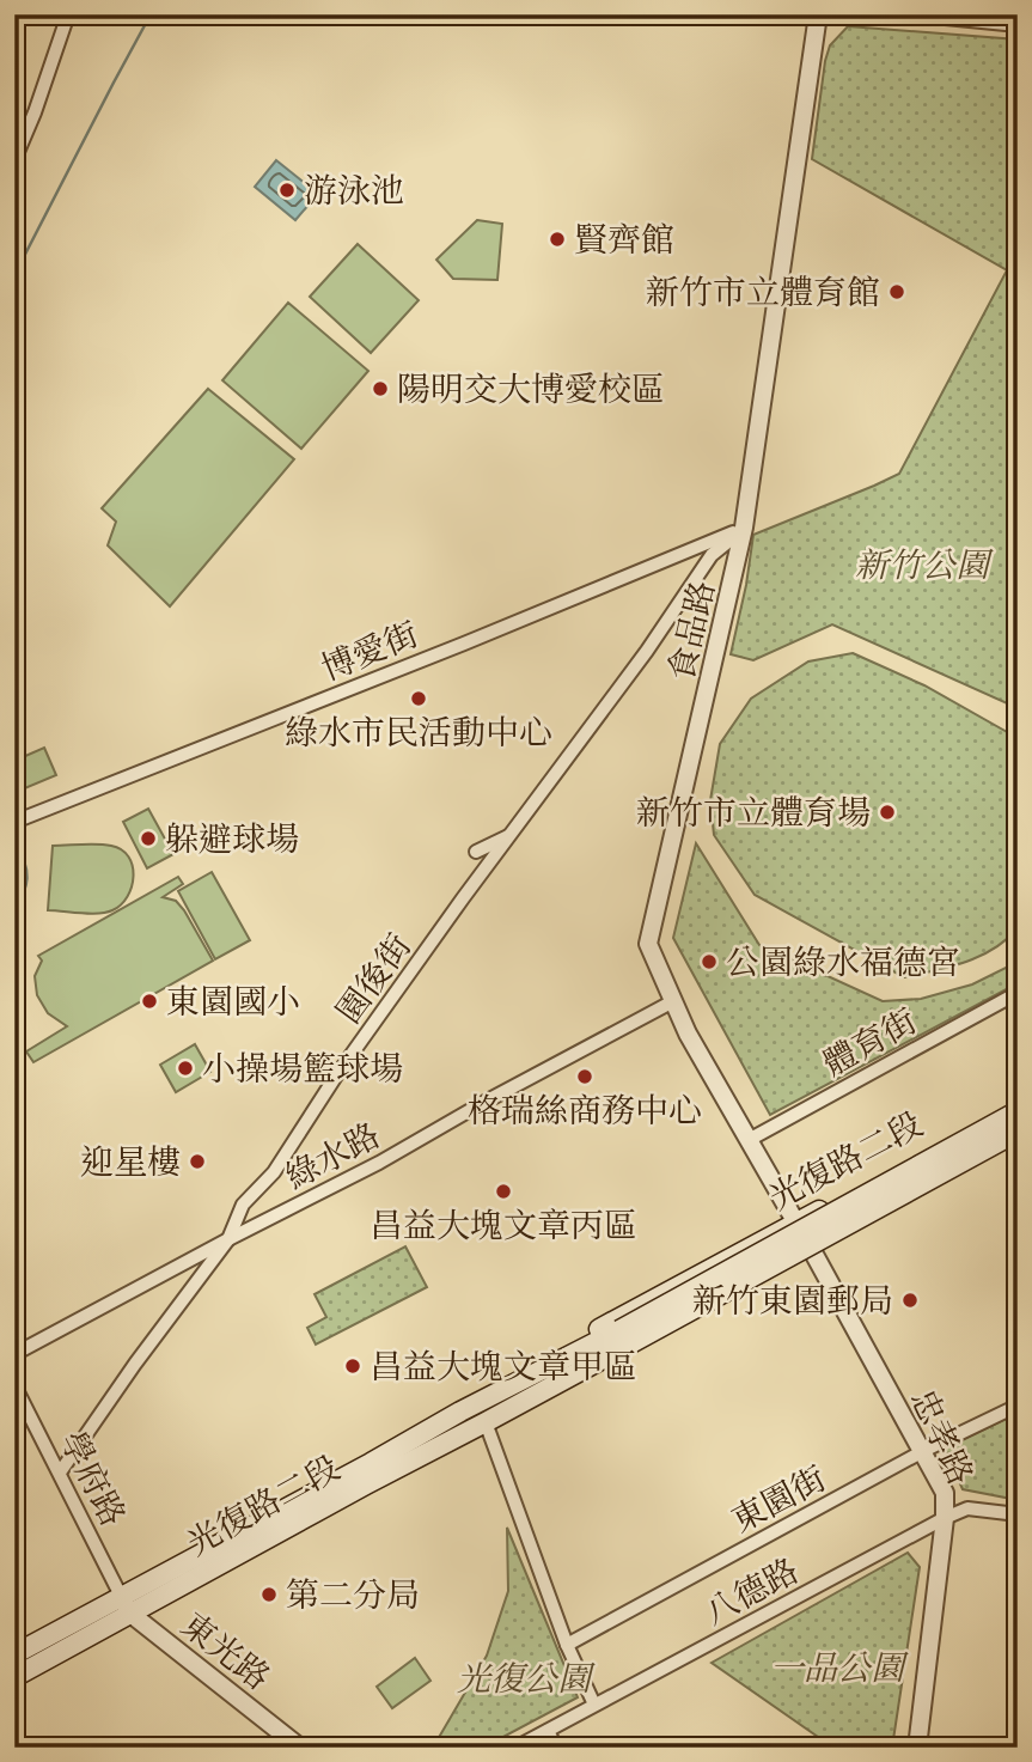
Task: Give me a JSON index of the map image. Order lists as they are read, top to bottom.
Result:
{
  "streets": {
    "main road": ["光復路二段"],
    "street": [
      "食品路",
      "博愛街",
      "園後街",
      "體育街",
      "綠水路",
      "忠孝路",
      "學府路",
      "東園街",
      "八德路",
      "東光路"
    ]
  },
  "crossings": [
    ["食品路", "博愛街"],
    ["食品路", "園後街"],
    ["食品路", "體育街"],
    ["食品路", "綠水路"],
    ["食品路", "光復路二段"],
    ["食品路", "忠孝路"],
    ["博愛街", "園後街"],
    ["園後街", "綠水路"],
    ["園後街", "學府路"],
    ["光復路二段", "忠孝路"],
    ["光復路二段", "學府路"],
    ["光復路二段", "東光路"],
    ["忠孝路", "東園街"],
    ["忠孝路", "八德路"],
    ["學府路", "東光路"]
  ],
  "parks": ["新竹公園", "一品公園", "光復公園"],
  "places": [
    "游泳池",
    "賢齊館",
    "新竹市立體育館",
    "陽明交大博愛校區",
    "綠水市民活動中心",
    "新竹市立體育場",
    "躲避球場",
    "公園綠水福德宮",
    "東園國小",
    "小操場籃球場",
    "格瑞絲商務中心",
    "迎星樓",
    "昌益大塊文章丙區",
    "新竹東園郵局",
    "昌益大塊文章甲區",
    "第二分局"
  ]
}
